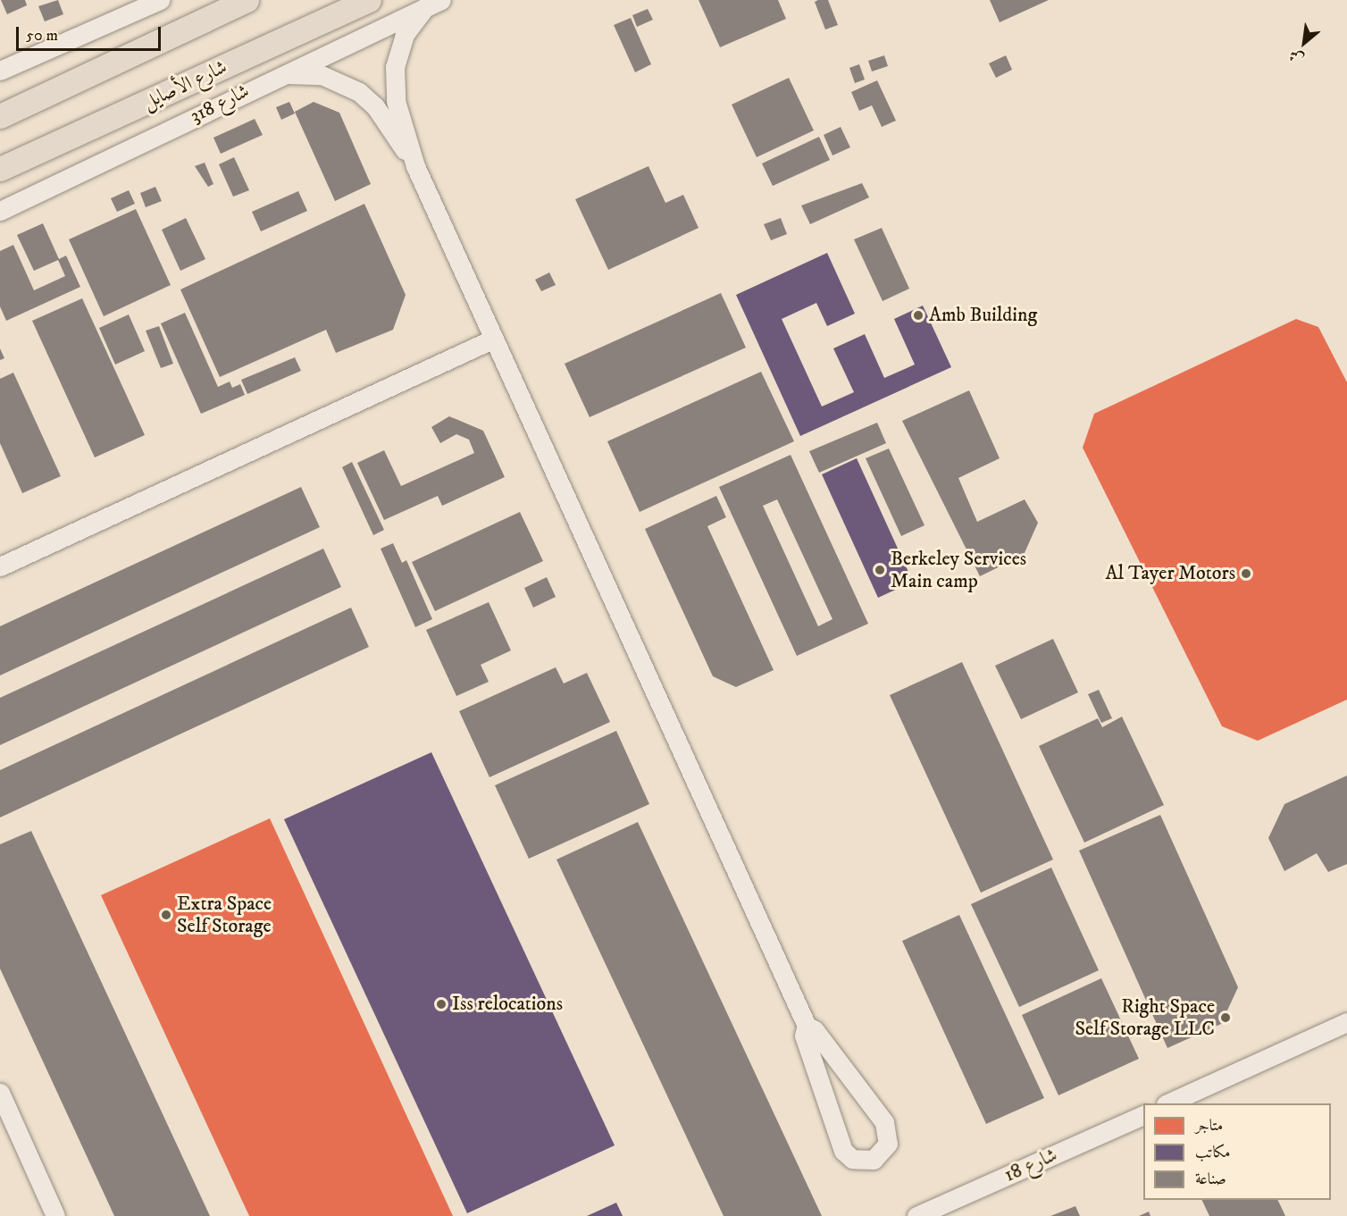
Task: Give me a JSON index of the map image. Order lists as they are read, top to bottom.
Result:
{
  "streets": {
    "main road": ["شارع الأصايل"],
    "street": ["شارع 318", "شارع 18"]
  },
  "places": [
    "Amb Building",
    "Berkeley Services Main camp",
    "Al Tayer Motors",
    "Extra Space Self Storage",
    "Iss relocations",
    "Right Space Self Storage LLC"
  ],
  "legend": ["متاجر", "مكاتب", "صناعة"],
  "scale_bar": "50 m",
  "north": "bottom left"
}
